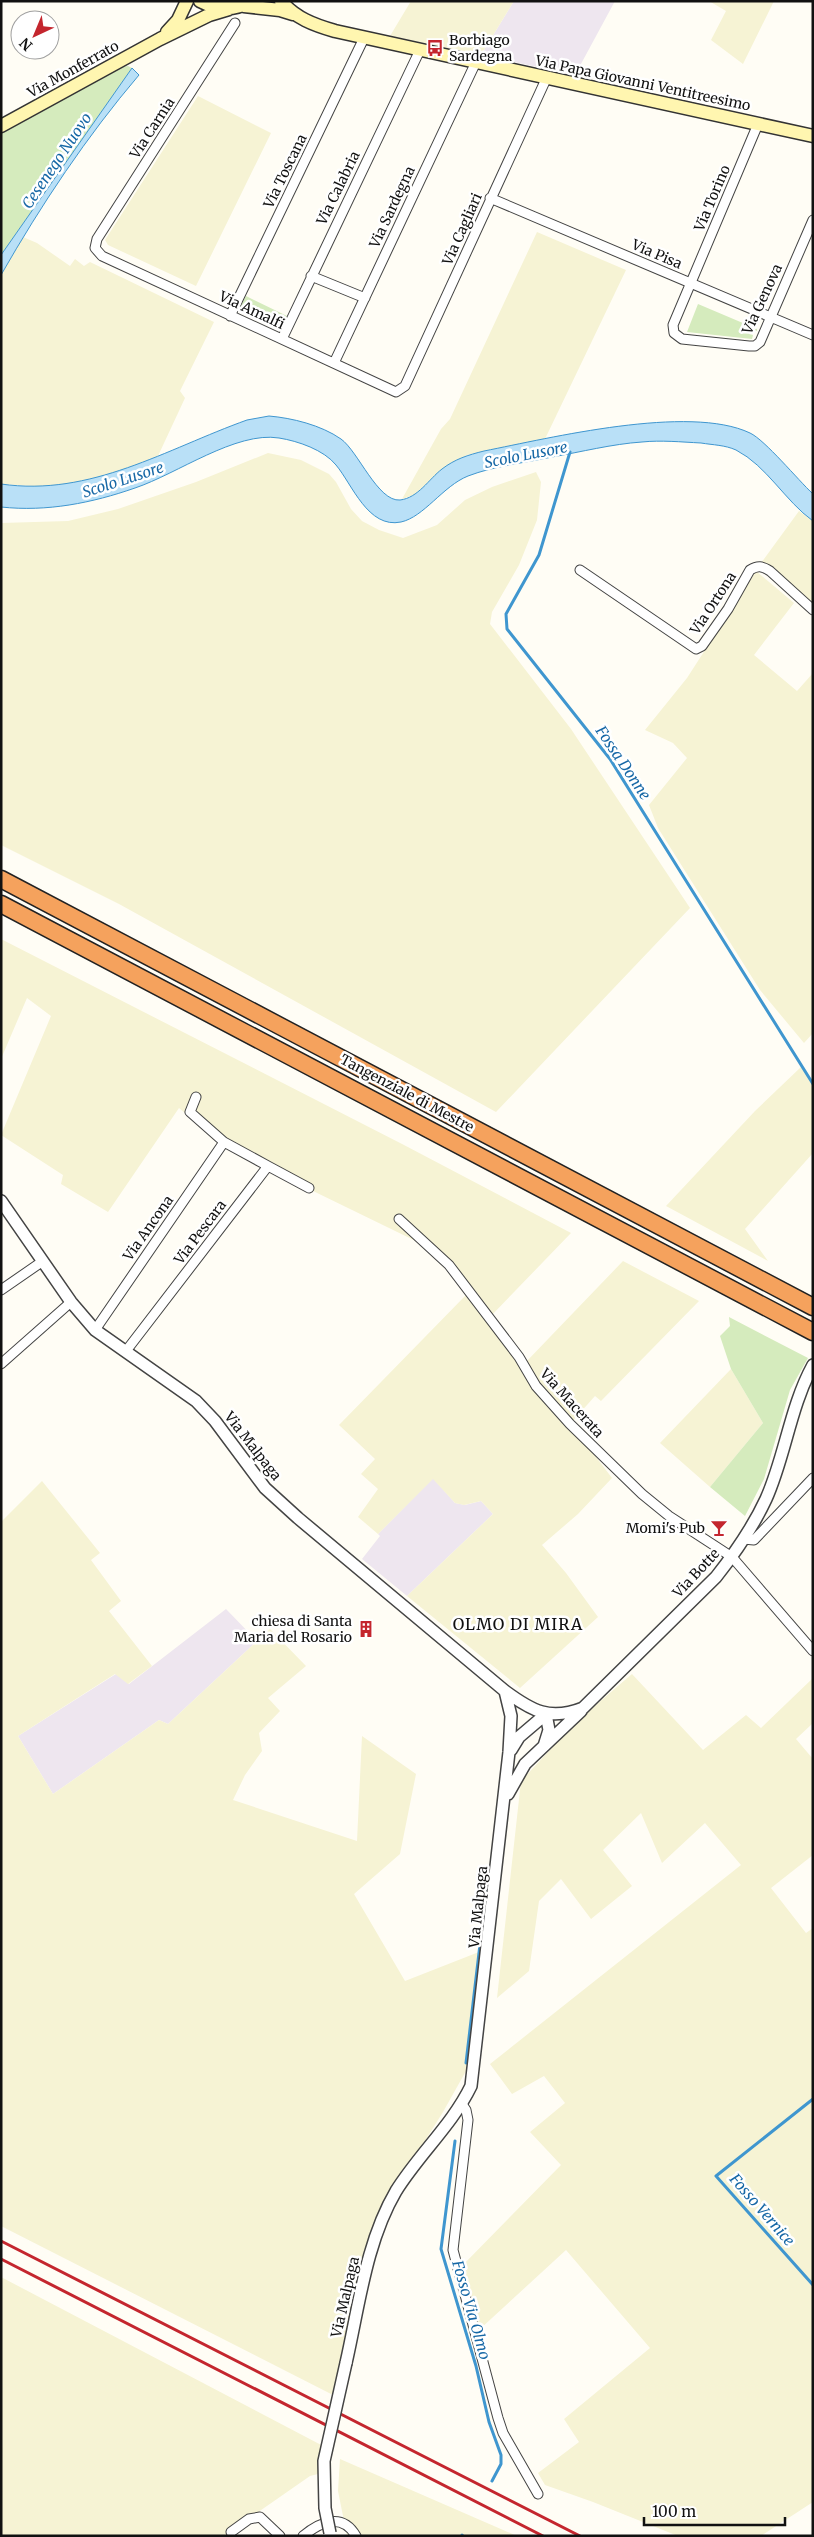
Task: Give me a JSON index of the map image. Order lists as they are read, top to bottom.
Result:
{
  "streets": {
    "highway": ["Tangenziale di Mestre"],
    "main road": ["Via Monferrato", "Via Papa Giovanni Ventitreesimo"],
    "street": [
      "Via Carnia",
      "Via Toscana",
      "Via Calabria",
      "Via Torino",
      "Via Sardegna",
      "Via Cagliari",
      "Via Pisa",
      "Via Genova",
      "Via Amalfi",
      "Via Ortona",
      "Via Ancona",
      "Via Pescara",
      "Via Macerata",
      "Via Malpaga",
      "Via Botte"
    ]
  },
  "crossings": [
    ["Via Monferrato", "Via Papa Giovanni Ventitreesimo"],
    ["Via Papa Giovanni Ventitreesimo", "Via Toscana"],
    ["Via Papa Giovanni Ventitreesimo", "Via Calabria"],
    ["Via Papa Giovanni Ventitreesimo", "Via Torino"],
    ["Via Papa Giovanni Ventitreesimo", "Via Sardegna"],
    ["Via Papa Giovanni Ventitreesimo", "Via Cagliari"],
    ["Via Carnia", "Via Amalfi"],
    ["Via Toscana", "Via Amalfi"],
    ["Via Calabria", "Via Amalfi"],
    ["Via Torino", "Via Pisa"],
    ["Via Torino", "Via Genova"],
    ["Via Sardegna", "Via Amalfi"],
    ["Via Cagliari", "Via Pisa"],
    ["Via Cagliari", "Via Amalfi"],
    ["Via Pisa", "Via Genova"],
    ["Via Ancona", "Via Malpaga"],
    ["Via Pescara", "Via Malpaga"],
    ["Via Macerata", "Via Botte"],
    ["Via Malpaga", "Via Botte"]
  ],
  "districts": ["OLMO DI MIRA"],
  "water": [
    "Cesenego Nuovo",
    "Scolo Lusore",
    "Fossa Donne",
    "Fosso Vernice",
    "Fosso Via Olmo"
  ],
  "places": {
    "bus stop": ["Borbiago Sardegna"],
    "bar": ["Momi's Pub"],
    "building": ["chiesa di Santa Maria del Rosario"]
  },
  "scale_bar": "100 m",
  "north": "bottom left"
}
